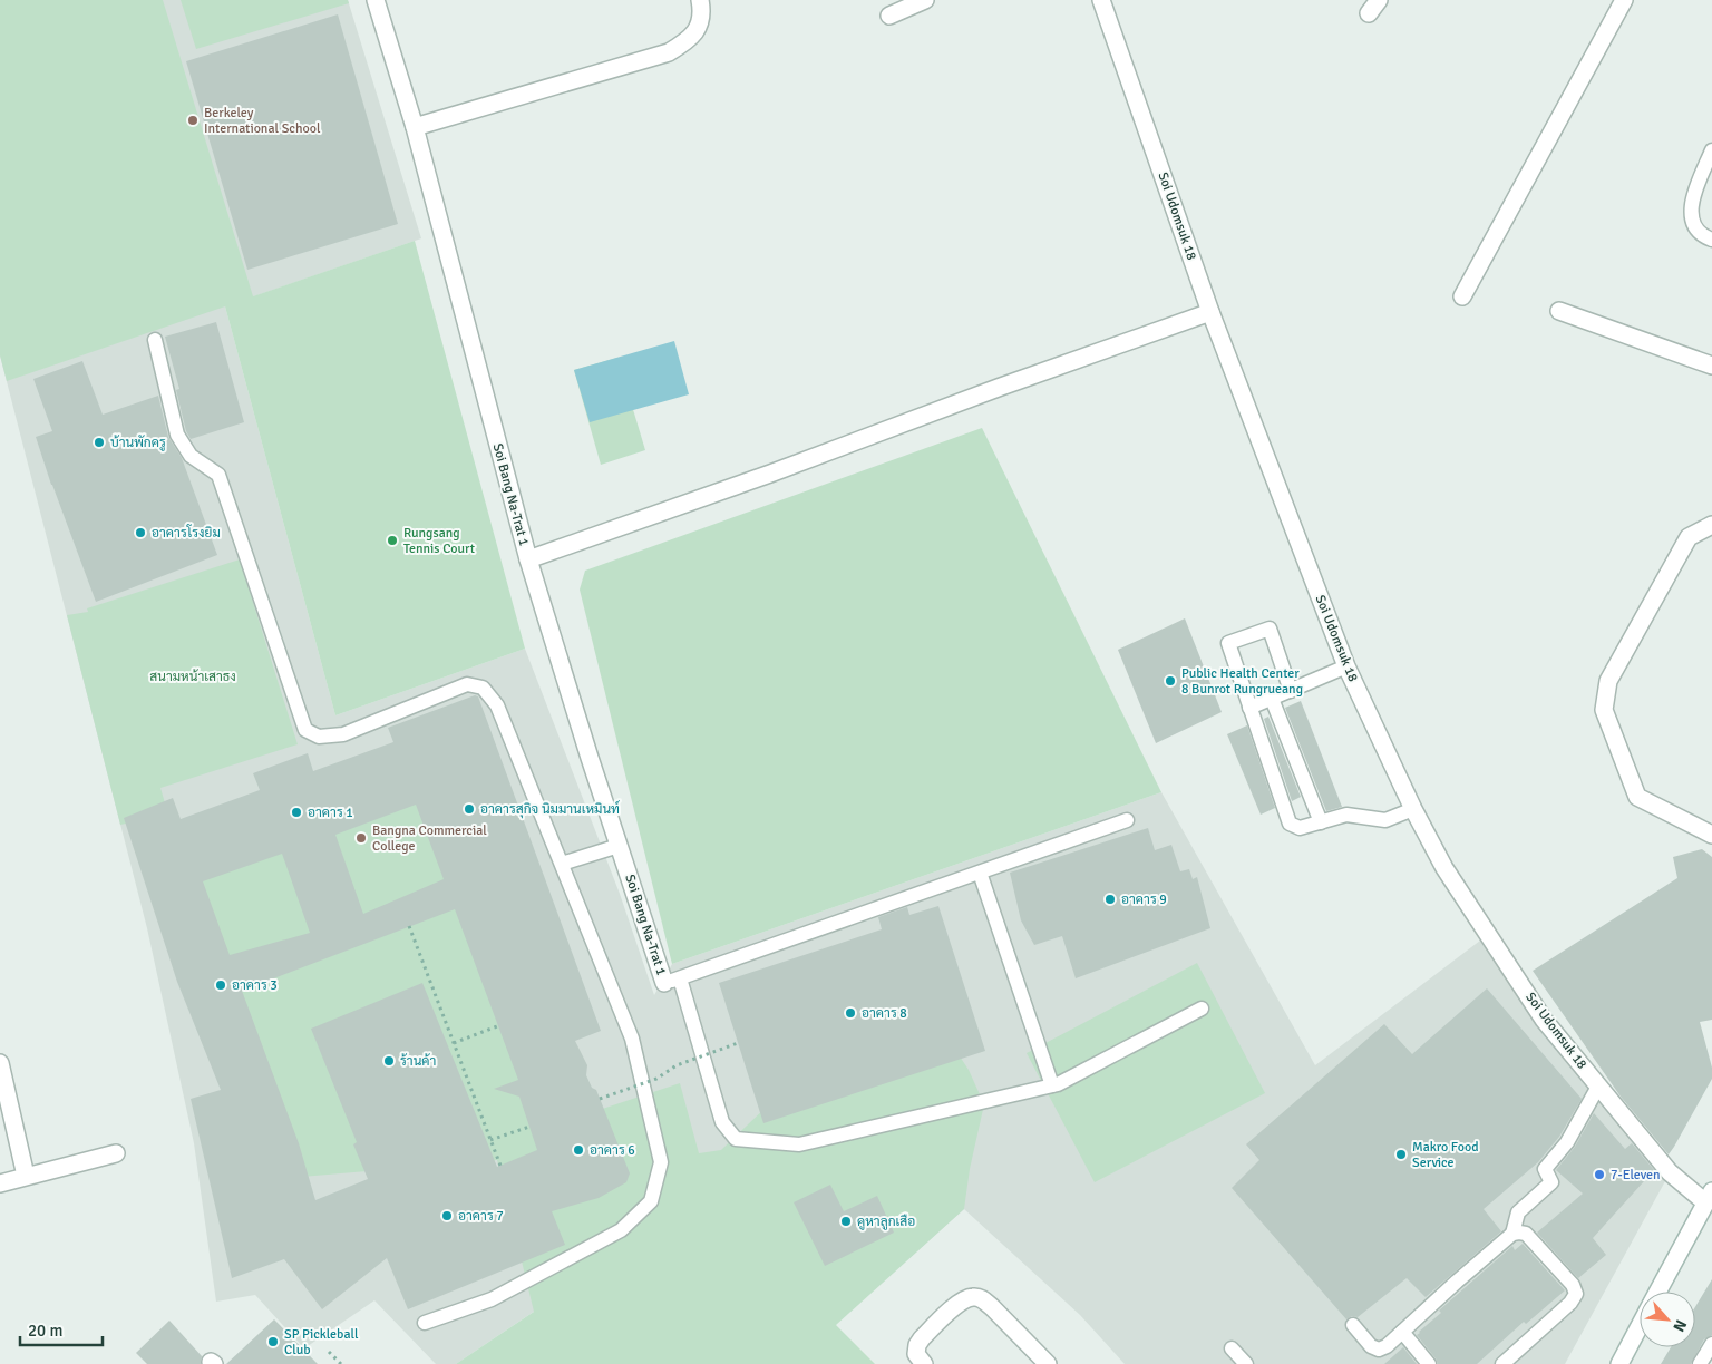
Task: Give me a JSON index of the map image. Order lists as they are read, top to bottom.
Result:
{
  "streets": {
    "street": ["Soi Udomsuk 18", "Soi Bang Na-Trat 1"]
  },
  "parks": ["สนามหน้าเสาธง"],
  "places": [
    "Berkeley International School",
    "บ้านพักครู",
    "อาคารโรงยิม",
    "Rungsang Tennis Court",
    "Public Health Center 8 Bunrot Rungrueang",
    "อาคารสุกิจ นิมมานเหมินท์",
    "อาคาร 1",
    "Bangna Commercial College",
    "อาคาร 9",
    "อาคาร 3",
    "อาคาร 8",
    "ร้านค้า",
    "อาคาร 6",
    "Makro Food Service",
    "7-Eleven",
    "อาคาร 7",
    "คูหาลูกเสือ",
    "SP Pickleball Club"
  ],
  "scale_bar": "20 m",
  "north": "bottom right"
}
